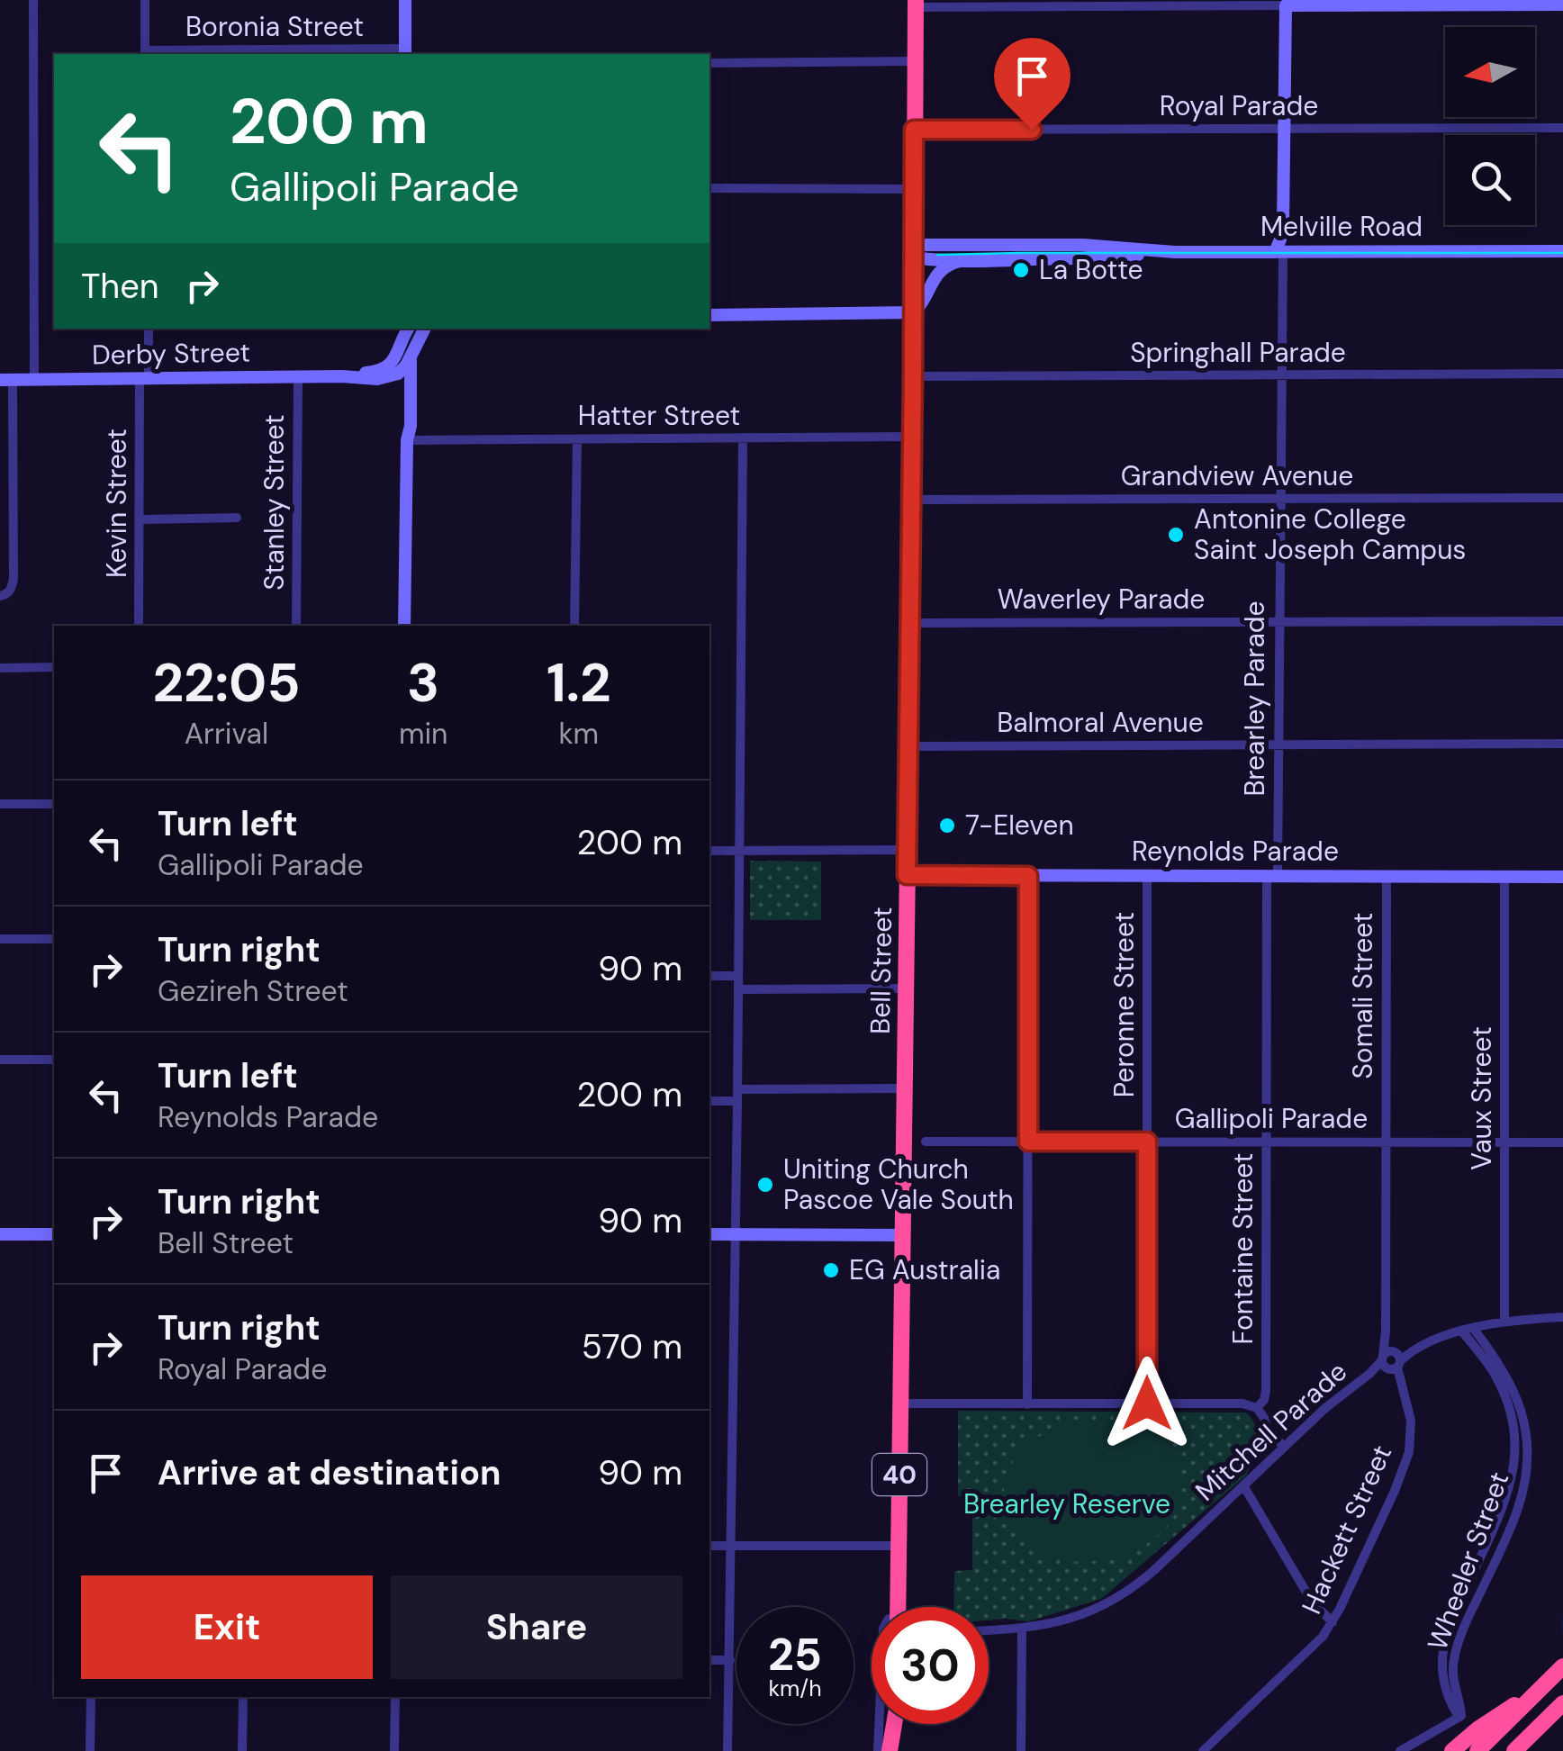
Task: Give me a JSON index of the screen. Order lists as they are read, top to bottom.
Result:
{
  "streets": {
    "highway": ["Bell Street", "40"],
    "street": [
      "Boronia Street",
      "Royal Parade",
      "Melville Road",
      "Springhall Parade",
      "Derby Street",
      "Hatter Street",
      "Grandview Avenue",
      "Stanley Street",
      "Kevin Street",
      "Waverley Parade",
      "Brearley Parade",
      "Balmoral Avenue",
      "Reynolds Parade",
      "Somali Street",
      "Peronne Street",
      "Vaux Street",
      "Gallipoli Parade",
      "Fontaine Street",
      "Mitchell Parade",
      "Hackett Street",
      "Wheeler Street"
    ]
  },
  "crossings": [
    ["Royal Parade", "Brearley Parade"],
    ["Royal Parade", "Bell Street"],
    ["Melville Road", "Brearley Parade"],
    ["Melville Road", "Bell Street"],
    ["Springhall Parade", "Brearley Parade"],
    ["Springhall Parade", "Bell Street"],
    ["Derby Street", "Stanley Street"],
    ["Derby Street", "Kevin Street"],
    ["Hatter Street", "Bell Street"],
    ["Grandview Avenue", "Brearley Parade"],
    ["Grandview Avenue", "Bell Street"],
    ["Waverley Parade", "Brearley Parade"],
    ["Waverley Parade", "Bell Street"],
    ["Brearley Parade", "Balmoral Avenue"],
    ["Brearley Parade", "Reynolds Parade"],
    ["Brearley Parade", "Fontaine Street"],
    ["Balmoral Avenue", "Bell Street"],
    ["Reynolds Parade", "Bell Street"],
    ["Reynolds Parade", "Somali Street"],
    ["Reynolds Parade", "Peronne Street"],
    ["Reynolds Parade", "Vaux Street"],
    ["Reynolds Parade", "Fontaine Street"],
    ["Somali Street", "Gallipoli Parade"],
    ["Somali Street", "Mitchell Parade"],
    ["Somali Street", "Hackett Street"],
    ["Peronne Street", "Gallipoli Parade"],
    ["Vaux Street", "Gallipoli Parade"],
    ["Vaux Street", "Mitchell Parade"],
    ["Gallipoli Parade", "Fontaine Street"],
    ["Mitchell Parade", "Hackett Street"],
    ["Mitchell Parade", "Wheeler Street"]
  ],
  "parks": ["Brearley Reserve"],
  "places": [
    "La Botte",
    "Antonine College Saint Joseph Campus",
    "7-Eleven",
    "Uniting Church Pascoe Vale South",
    "EG Australia"
  ],
  "north": "left",
  "page": {
    "turn": ["200 m", "Gallipoli Parade"],
    "then": "Then",
    "eta": [
      "22:05",
      "Arrival",
      "3",
      "min",
      "1.2",
      "km"
    ],
    "list": [
      {
        "name": "Turn left",
        "note": "Gallipoli Parade",
        "value": "200 m"
      },
      {
        "name": "Turn right",
        "note": "Gezireh Street",
        "value": "90 m"
      },
      {
        "name": "Turn left",
        "note": "Reynolds Parade",
        "value": "200 m"
      },
      {
        "name": "Turn right",
        "note": "Bell Street",
        "value": "90 m"
      },
      {
        "name": "Turn right",
        "note": "Royal Parade",
        "value": "570 m"
      },
      {
        "name": "Arrive at destination",
        "value": "90 m"
      }
    ],
    "buttons": ["Exit", "Share"],
    "speed": "25 km/h",
    "limit": "30"
  }
}
